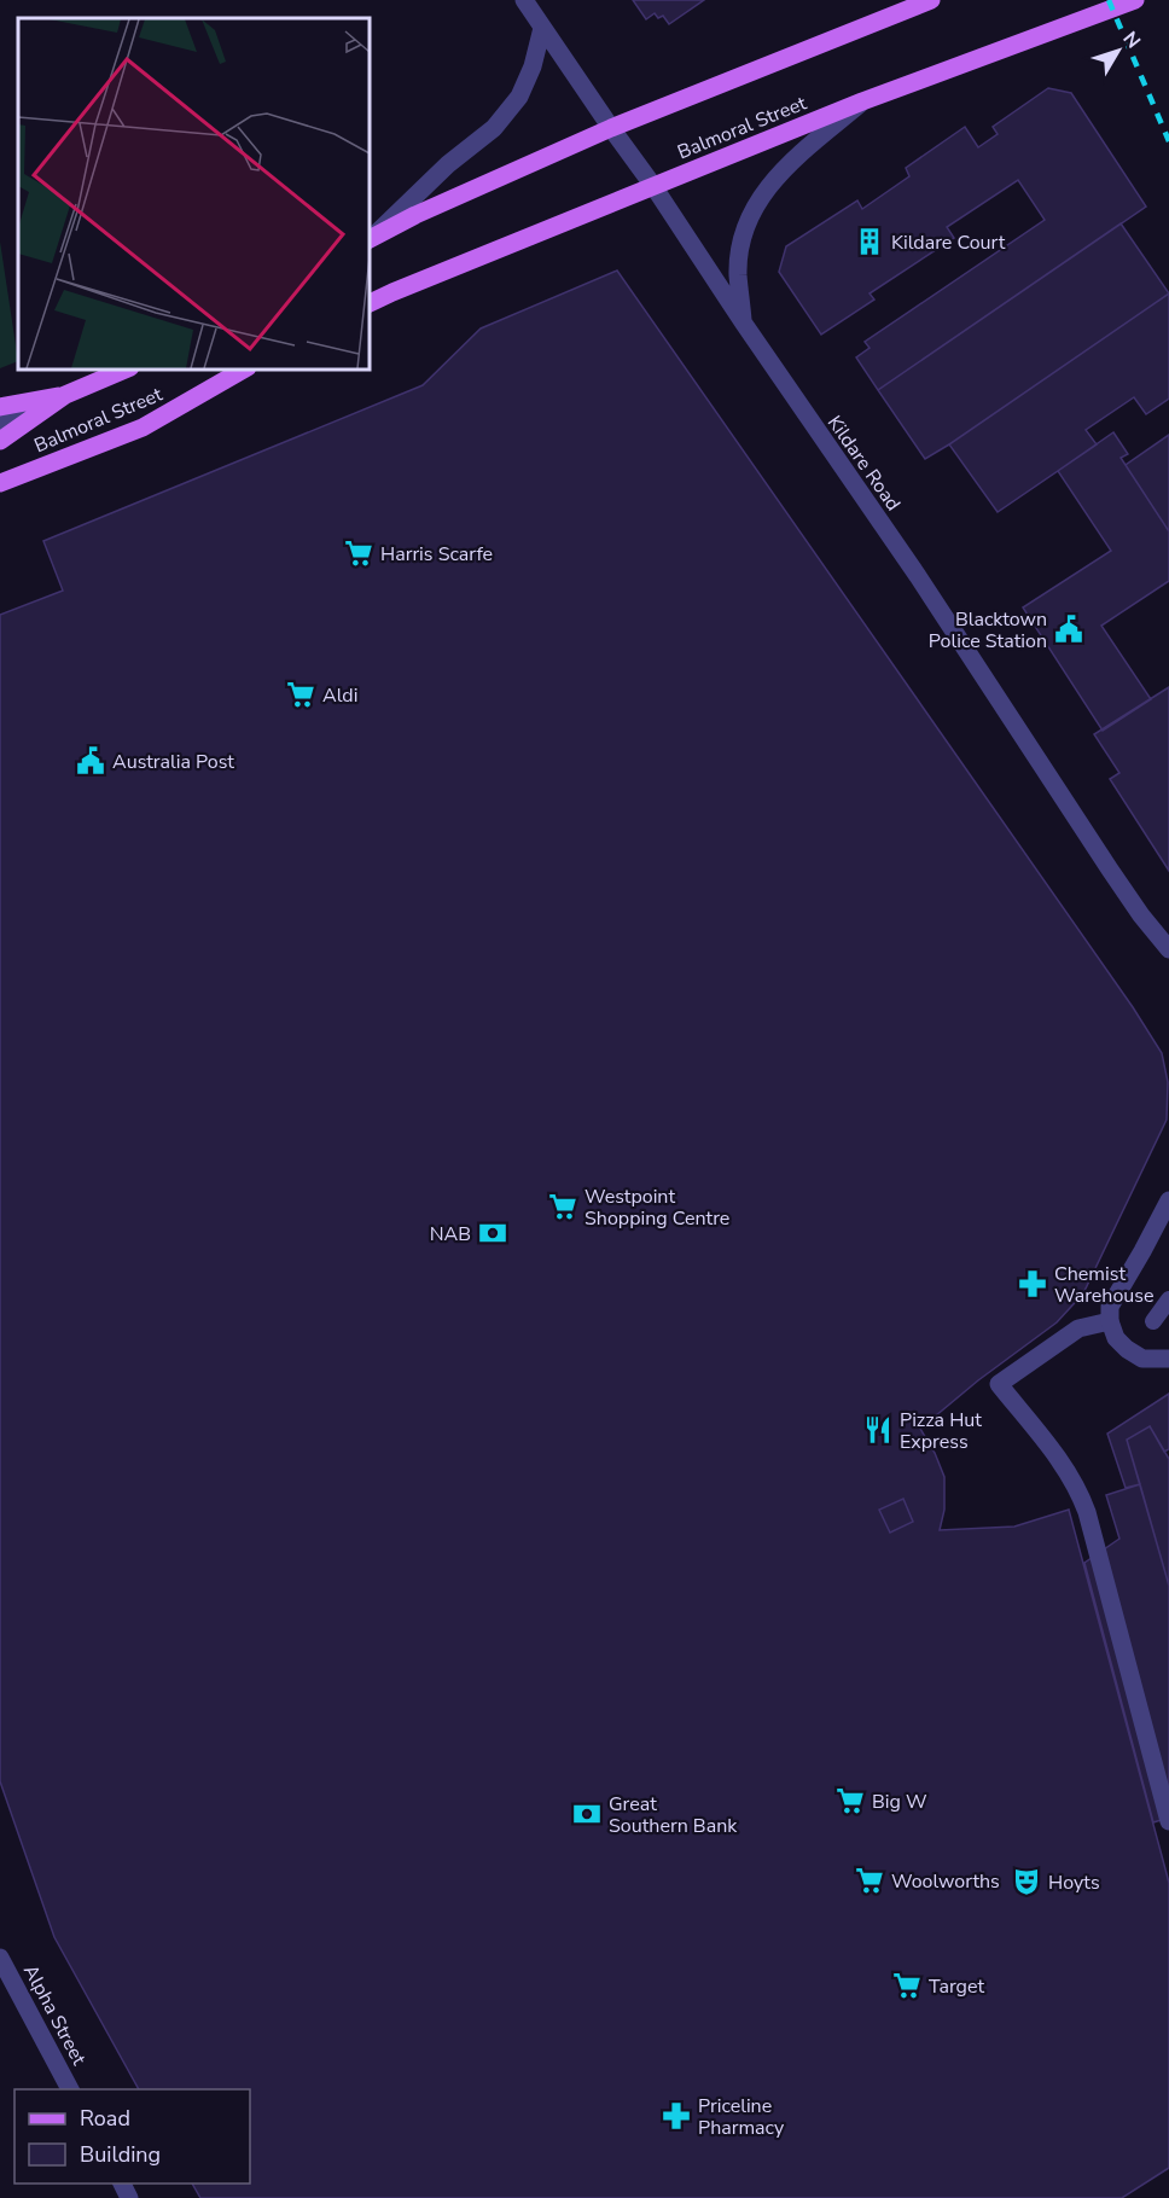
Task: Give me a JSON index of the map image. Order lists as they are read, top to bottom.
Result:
{
  "streets": {
    "main road": ["Balmoral Street"],
    "street": ["Kildare Road", "Alpha Street"]
  },
  "crossings": [
    ["Balmoral Street", "Kildare Road"]
  ],
  "places": {
    "building": ["Kildare Court"],
    "supermarket": [
      "Harris Scarfe",
      "Aldi",
      "Westpoint Shopping Centre",
      "Big W",
      "Woolworths",
      "Target"
    ],
    "public building": ["Blacktown Police Station", "Australia Post"],
    "bank": ["NAB", "Great Southern Bank"],
    "pharmacy": ["Chemist Warehouse", "Priceline Pharmacy"],
    "restaurant": ["Pizza Hut Express"],
    "theatre": ["Hoyts"]
  },
  "legend": ["Road", "Building"],
  "north": "top right"
}
